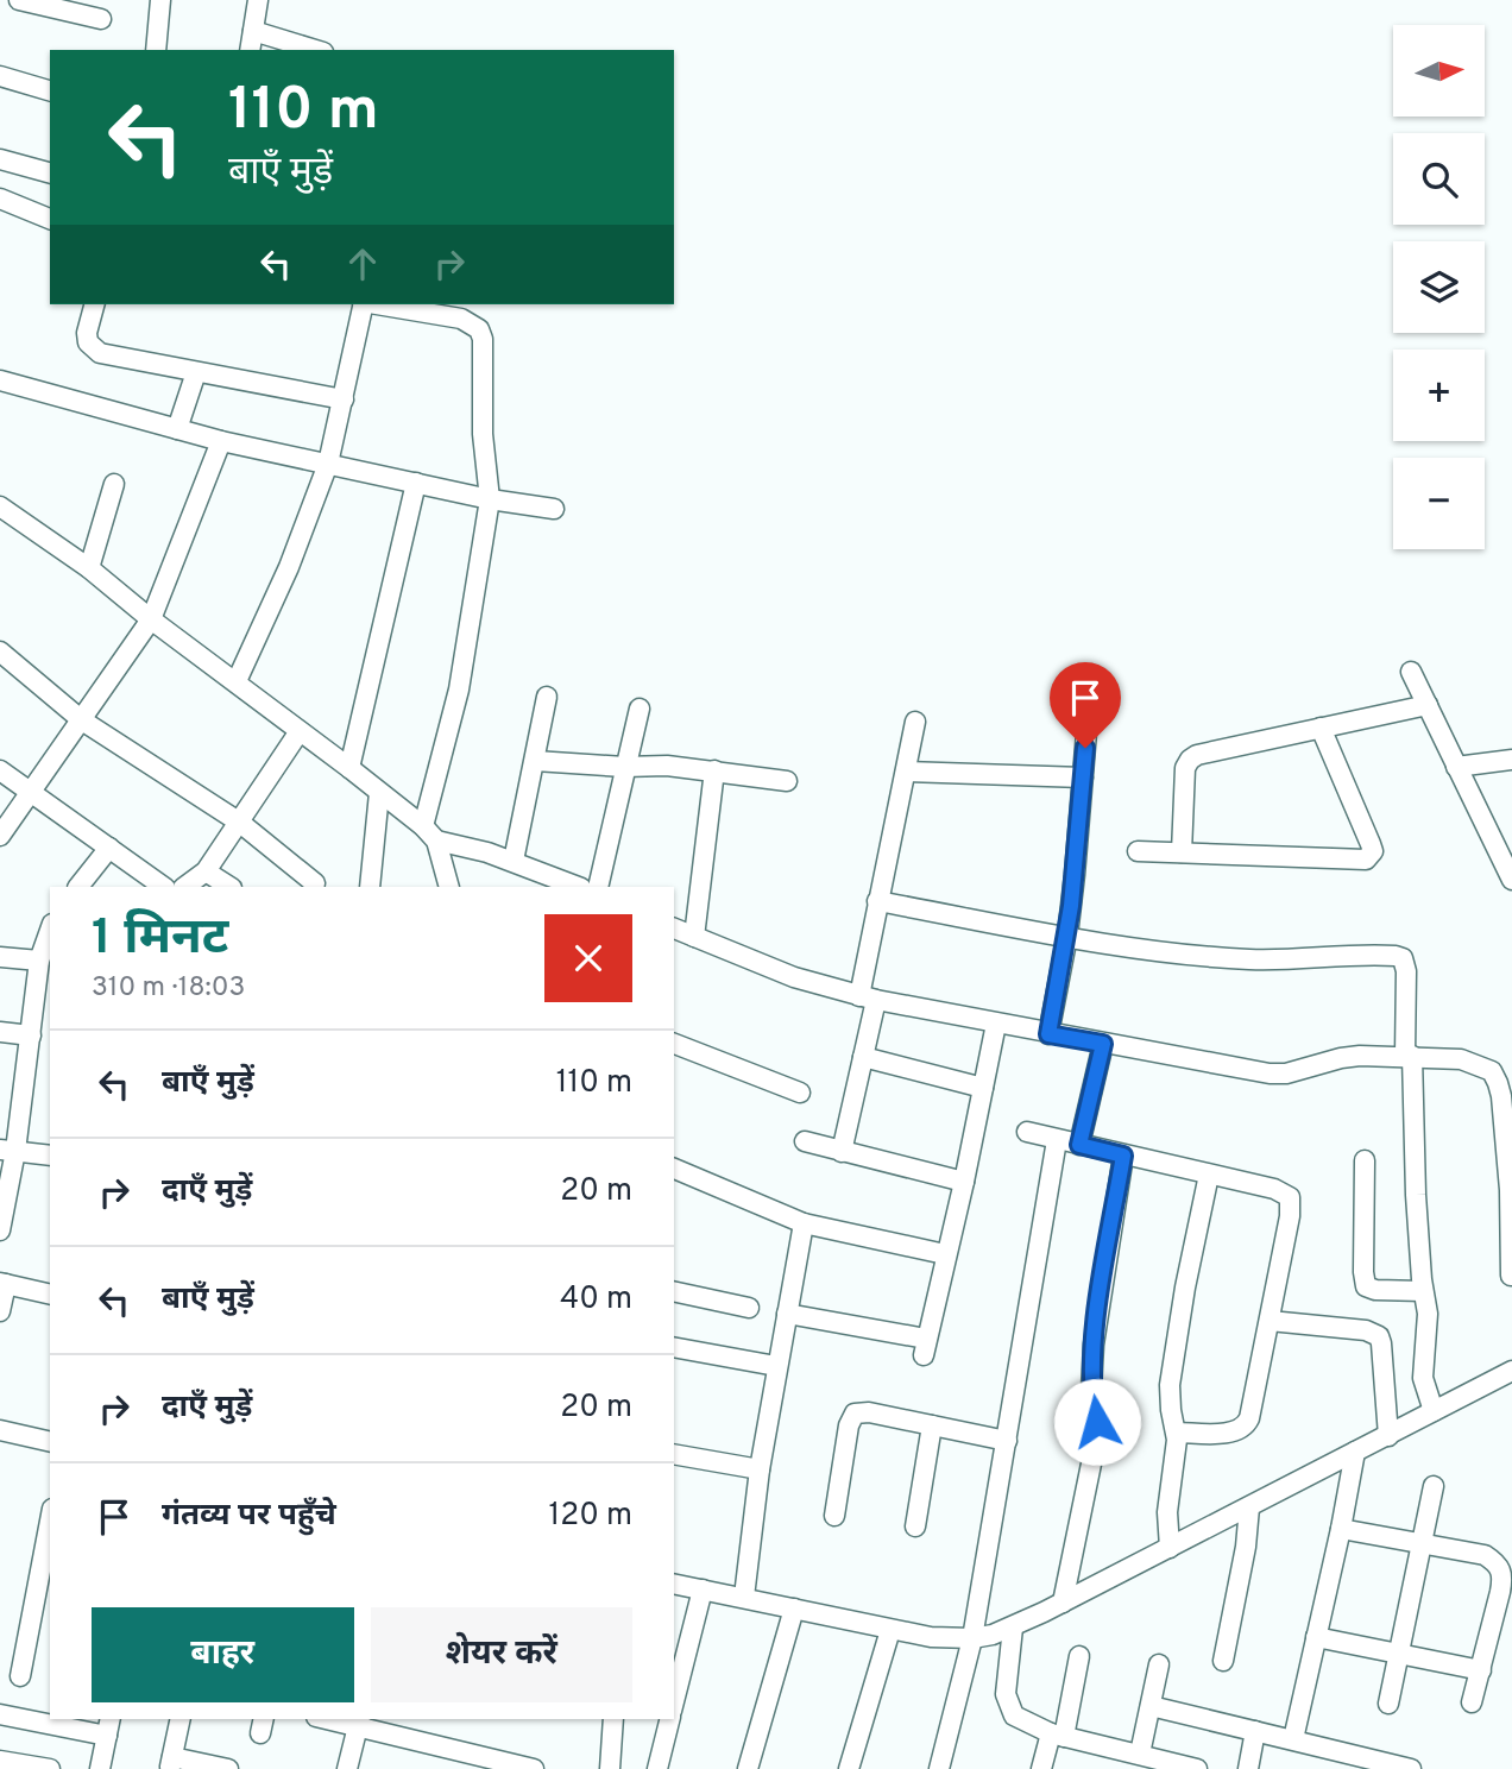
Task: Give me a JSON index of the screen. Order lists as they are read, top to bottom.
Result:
{
  "north": "right",
  "page": {
    "map_buttons": ["+", "−"],
    "turn": ["110 m", "बाएँ मुड़ें"],
    "heading": ["1 मिनट", "310 m · 18:03"],
    "list": [
      {
        "name": "बाएँ मुड़ें",
        "value": "110 m"
      },
      {
        "name": "दाएँ मुड़ें",
        "value": "20 m"
      },
      {
        "name": "बाएँ मुड़ें",
        "value": "40 m"
      },
      {
        "name": "दाएँ मुड़ें",
        "value": "20 m"
      },
      {
        "name": "गंतव्य पर पहुँचे",
        "value": "120 m"
      }
    ],
    "buttons": ["बाहर", "शेयर करें"]
  }
}
